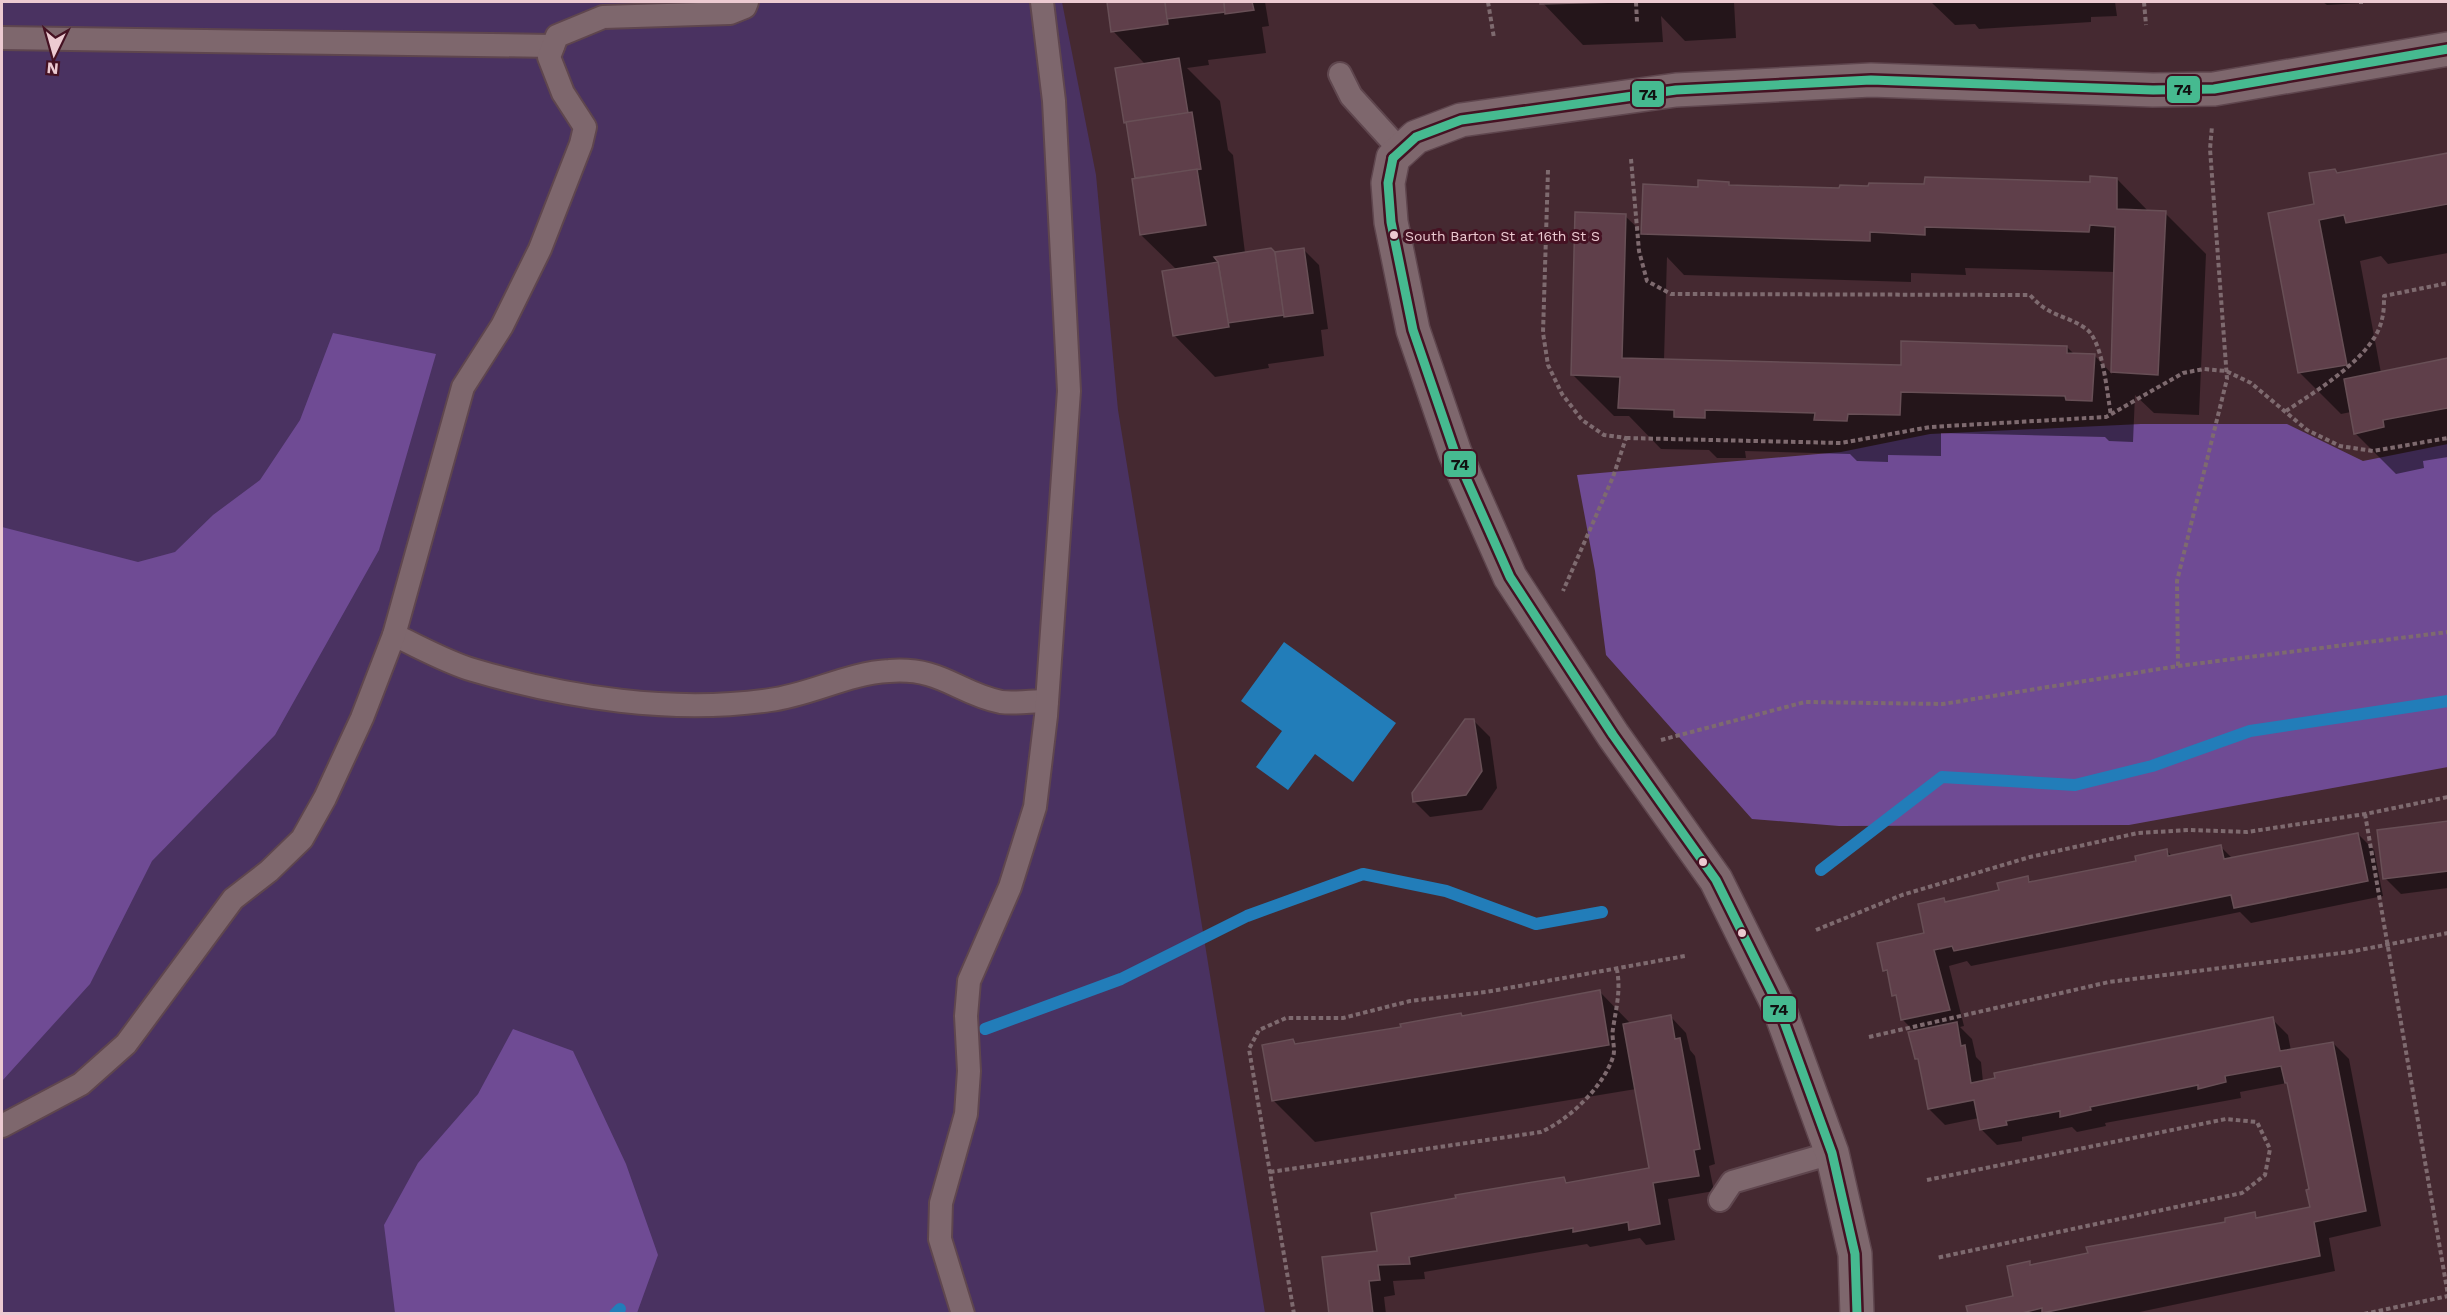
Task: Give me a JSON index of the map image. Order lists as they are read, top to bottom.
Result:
{
  "places": ["South Barton St at 16th St S"],
  "lines": ["transit line 74"],
  "north": "bottom"
}
